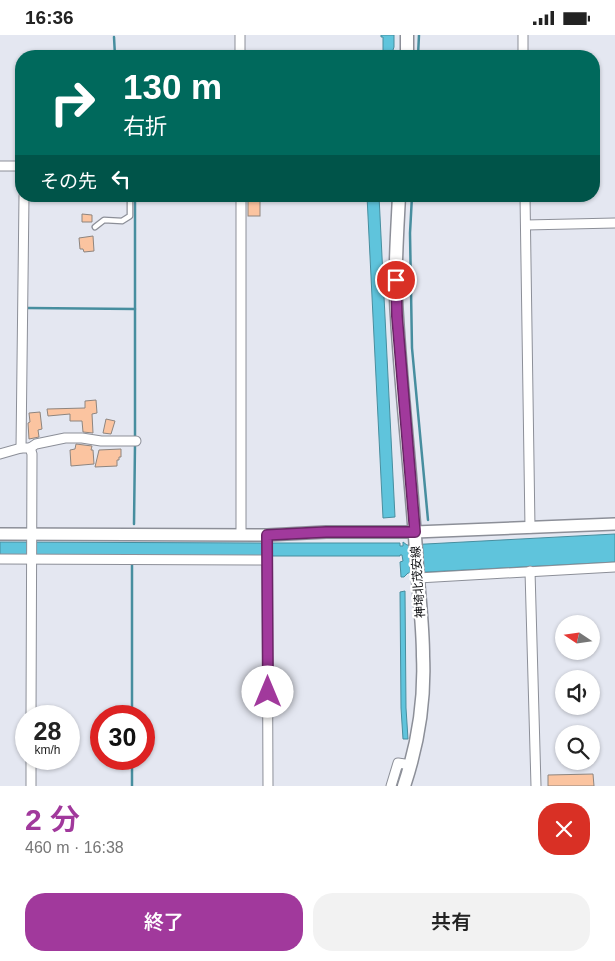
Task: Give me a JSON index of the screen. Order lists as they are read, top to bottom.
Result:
{
  "streets": {
    "main road": ["神埼北茂安線"]
  },
  "north": "left",
  "page": {
    "status": "16:36",
    "turn": ["130 m", "右折"],
    "then": "その先",
    "speed": "28 km/h",
    "limit": "30",
    "heading": ["2 分", "460 m · 16:38"],
    "buttons": ["終了", "共有"]
  }
}
